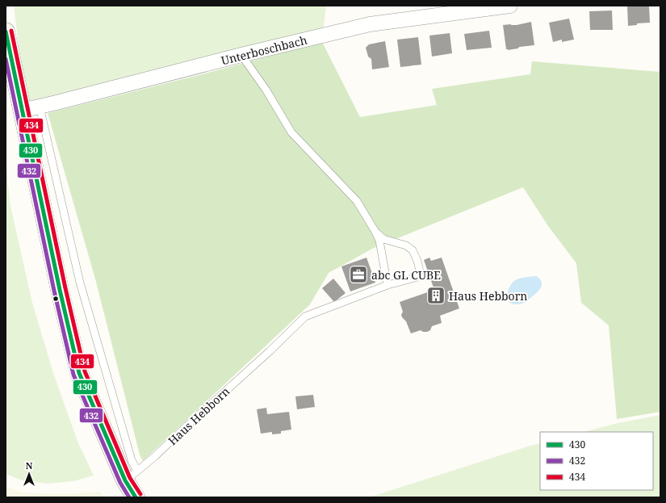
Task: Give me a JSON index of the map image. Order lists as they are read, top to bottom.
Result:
{
  "streets": {
    "street": ["Unterboschbach"],
    "lane": ["Haus Hebborn"]
  },
  "crossings": [
    ["Unterboschbach", "Haus Hebborn"]
  ],
  "places": {
    "office": ["abc GL CUBE"],
    "building": ["Haus Hebborn"]
  },
  "lines": ["transit line 434", "transit line 430", "transit line 432"],
  "legend": ["430", "432", "434"],
  "north": "top"
}
